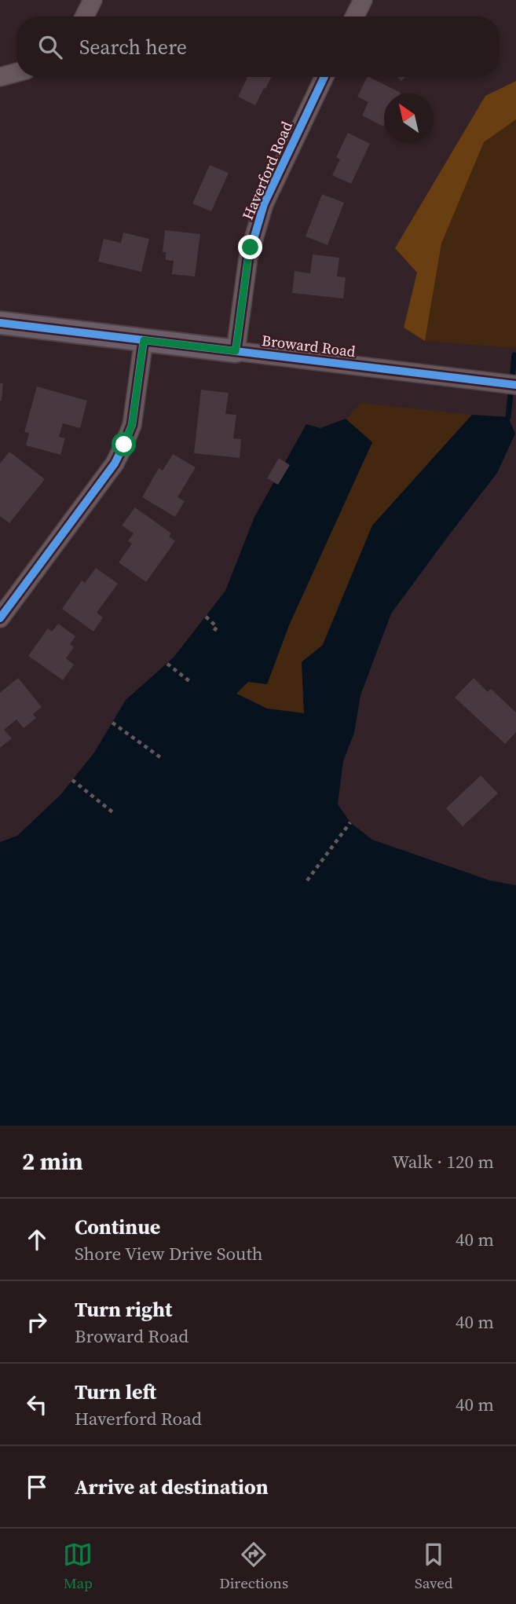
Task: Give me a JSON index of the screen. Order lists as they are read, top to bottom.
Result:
{
  "streets": {
    "main road": ["Broward Road"],
    "street": ["Haverford Road"]
  },
  "crossings": [
    ["Haverford Road", "Broward Road"]
  ],
  "north": "top left",
  "page": {
    "search": "Search here",
    "heading": ["2 min", "Walk · 120 m"],
    "list": [
      ["Continue", "Shore View Drive South", "40 m"],
      ["Turn right", "Broward Road", "40 m"],
      ["Turn left", "Haverford Road", "40 m"],
      "Arrive at destination"
    ],
    "nav": ["Map", "Directions", "Saved"]
  }
}
